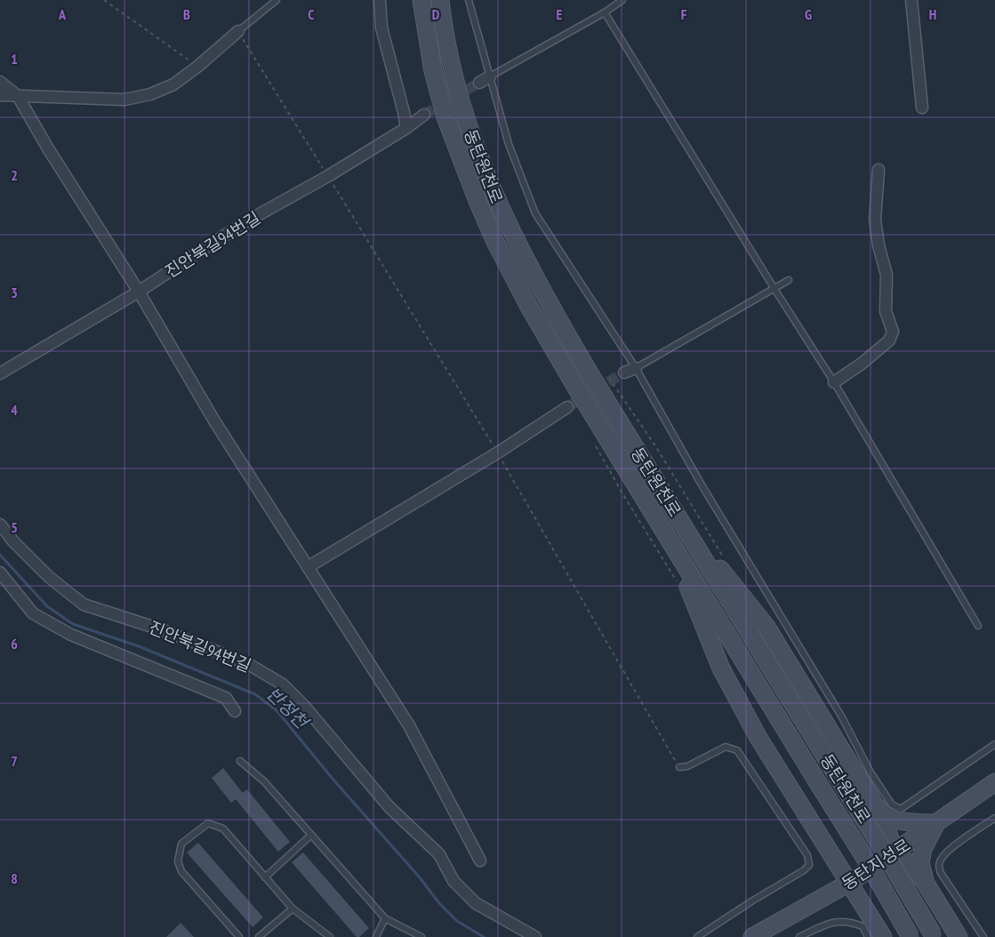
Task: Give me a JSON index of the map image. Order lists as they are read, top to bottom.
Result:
{
  "streets": {
    "main road": ["동탄원천로", "동탄지성로"],
    "street": ["진안북길94번길"]
  },
  "water": ["반정천"],
  "grid": {
    "columns": [
      "A",
      "B",
      "C",
      "D",
      "E",
      "F",
      "G",
      "H"
    ],
    "rows": [
      "1",
      "2",
      "3",
      "4",
      "5",
      "6",
      "7",
      "8"
    ]
  }
}
